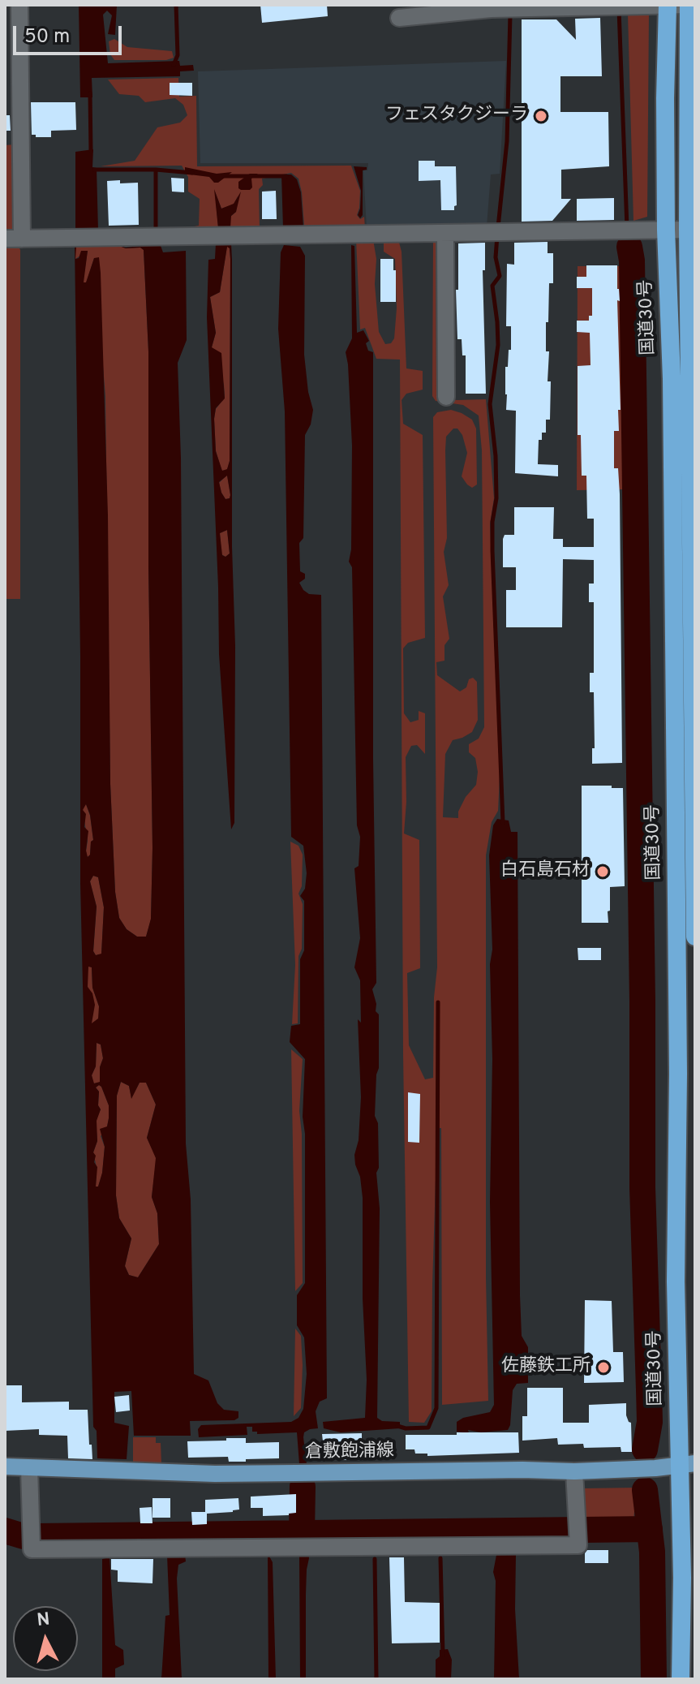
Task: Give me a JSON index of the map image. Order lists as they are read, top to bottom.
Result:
{
  "streets": {
    "highway": ["国道30号"],
    "main road": ["倉敷飽浦線"]
  },
  "crossings": [
    ["国道30号", "倉敷飽浦線"]
  ],
  "places": ["フェスタクジーラ", "白石島石材", "佐藤鉄工所"],
  "scale_bar": "50 m",
  "north": "top"
}
